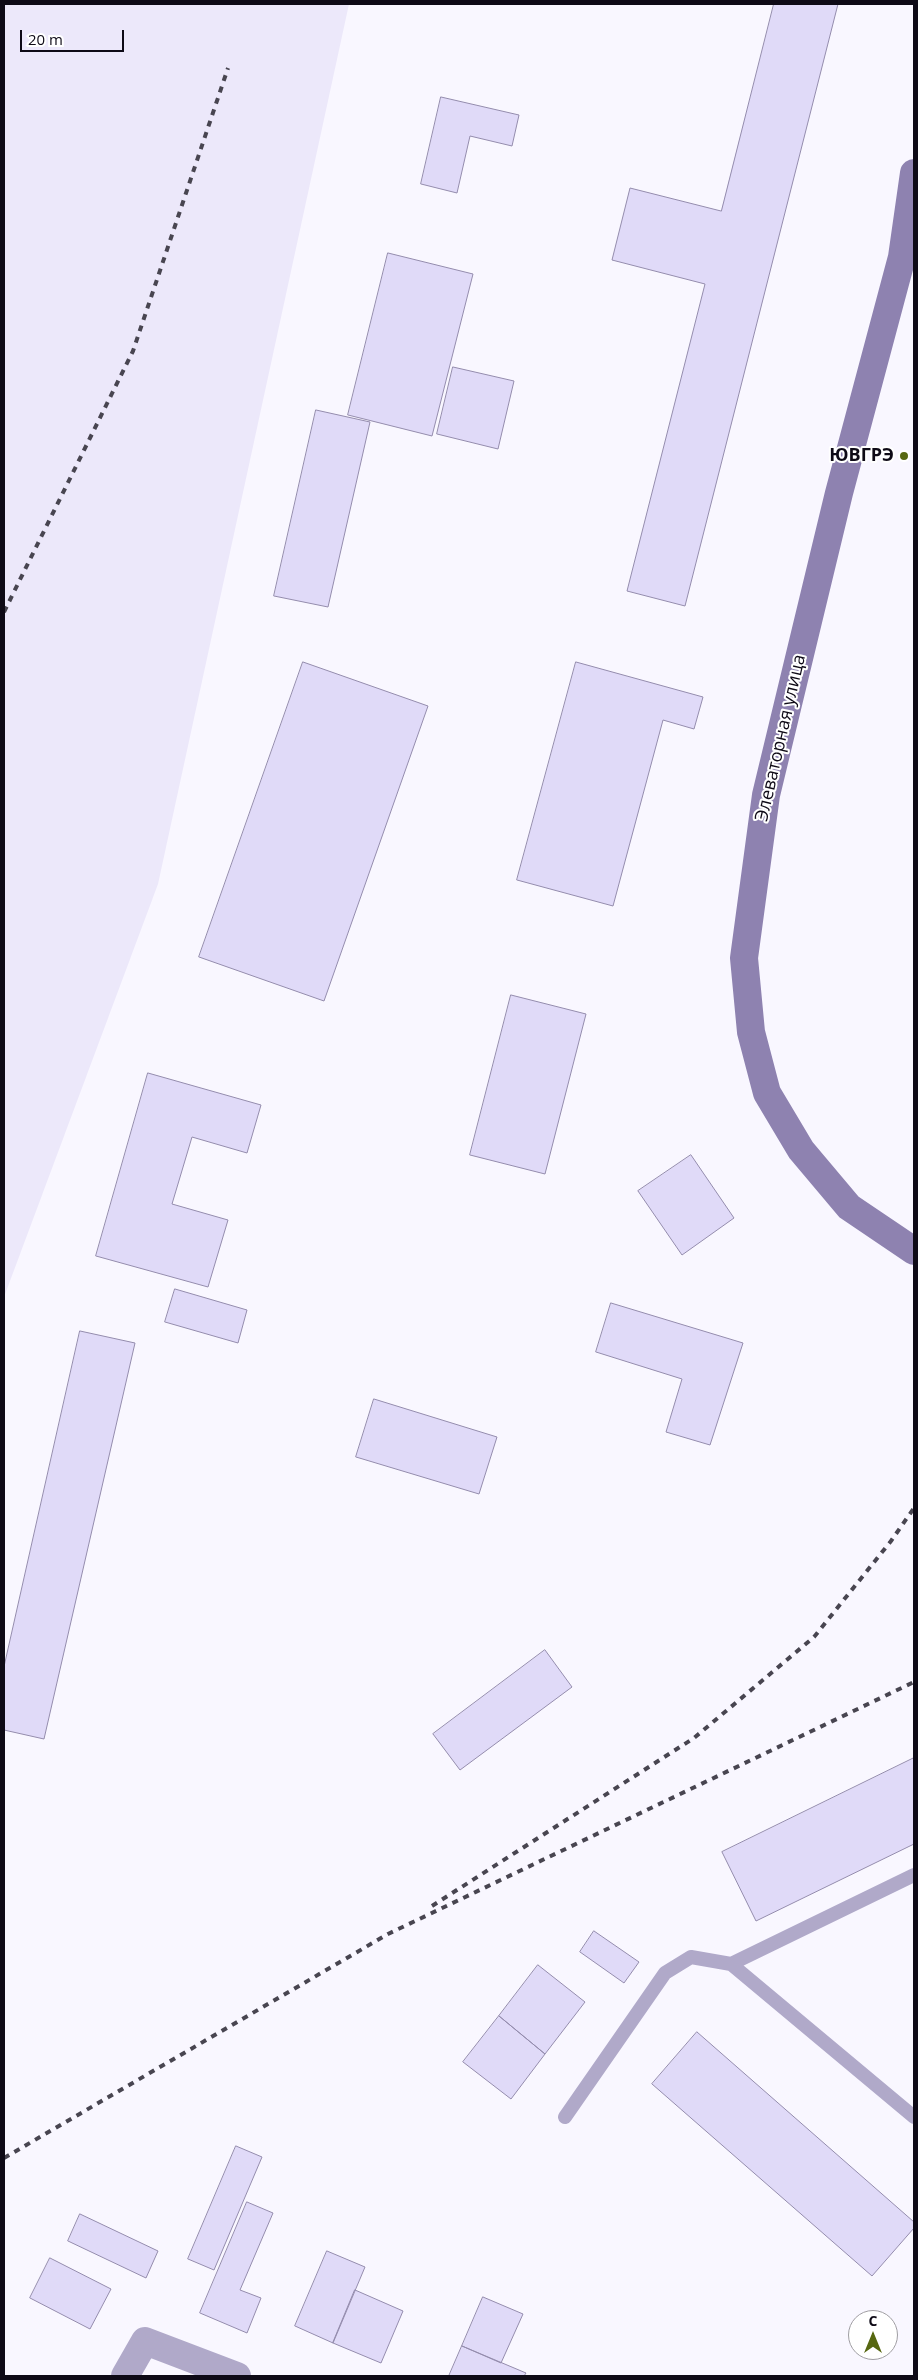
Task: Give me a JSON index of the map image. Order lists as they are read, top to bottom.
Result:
{
  "streets": {
    "main road": ["Элеваторная улица"]
  },
  "places": ["ЮВГРЭ"],
  "scale_bar": "20 m",
  "north": "top"
}
